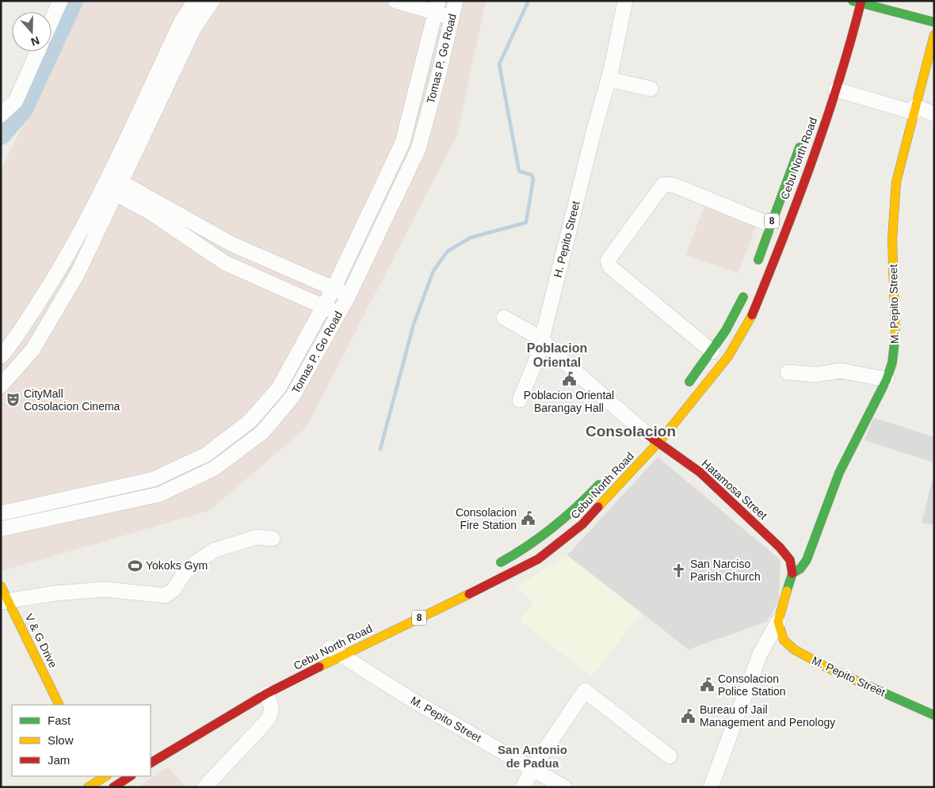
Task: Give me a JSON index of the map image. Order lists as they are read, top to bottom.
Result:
{
  "streets": {
    "main road": [
      "Cebu North Road",
      "8",
      "M. Pepito Street",
      "Hatamosa Street",
      "V & G Drive"
    ],
    "street": ["Tomas P. Go Road", "H. Pepito Street"]
  },
  "crossings": [
    ["Cebu North Road", "M. Pepito Street"],
    ["Cebu North Road", "Hatamosa Street"],
    ["M. Pepito Street", "Hatamosa Street"]
  ],
  "districts": ["Poblacion Oriental", "Consolacion", "San Antonio de Padua"],
  "places": {
    "public building": [
      "Poblacion Oriental Barangay Hall",
      "Consolacion Fire Station",
      "Consolacion Police Station",
      "Bureau of Jail Management and Penology"
    ],
    "theatre": ["CityMall Cosolacion Cinema"],
    "sports": ["Yokoks Gym"],
    "church": ["San Narciso Parish Church"]
  },
  "legend": ["Fast", "Slow", "Jam"],
  "north": "bottom"
}
